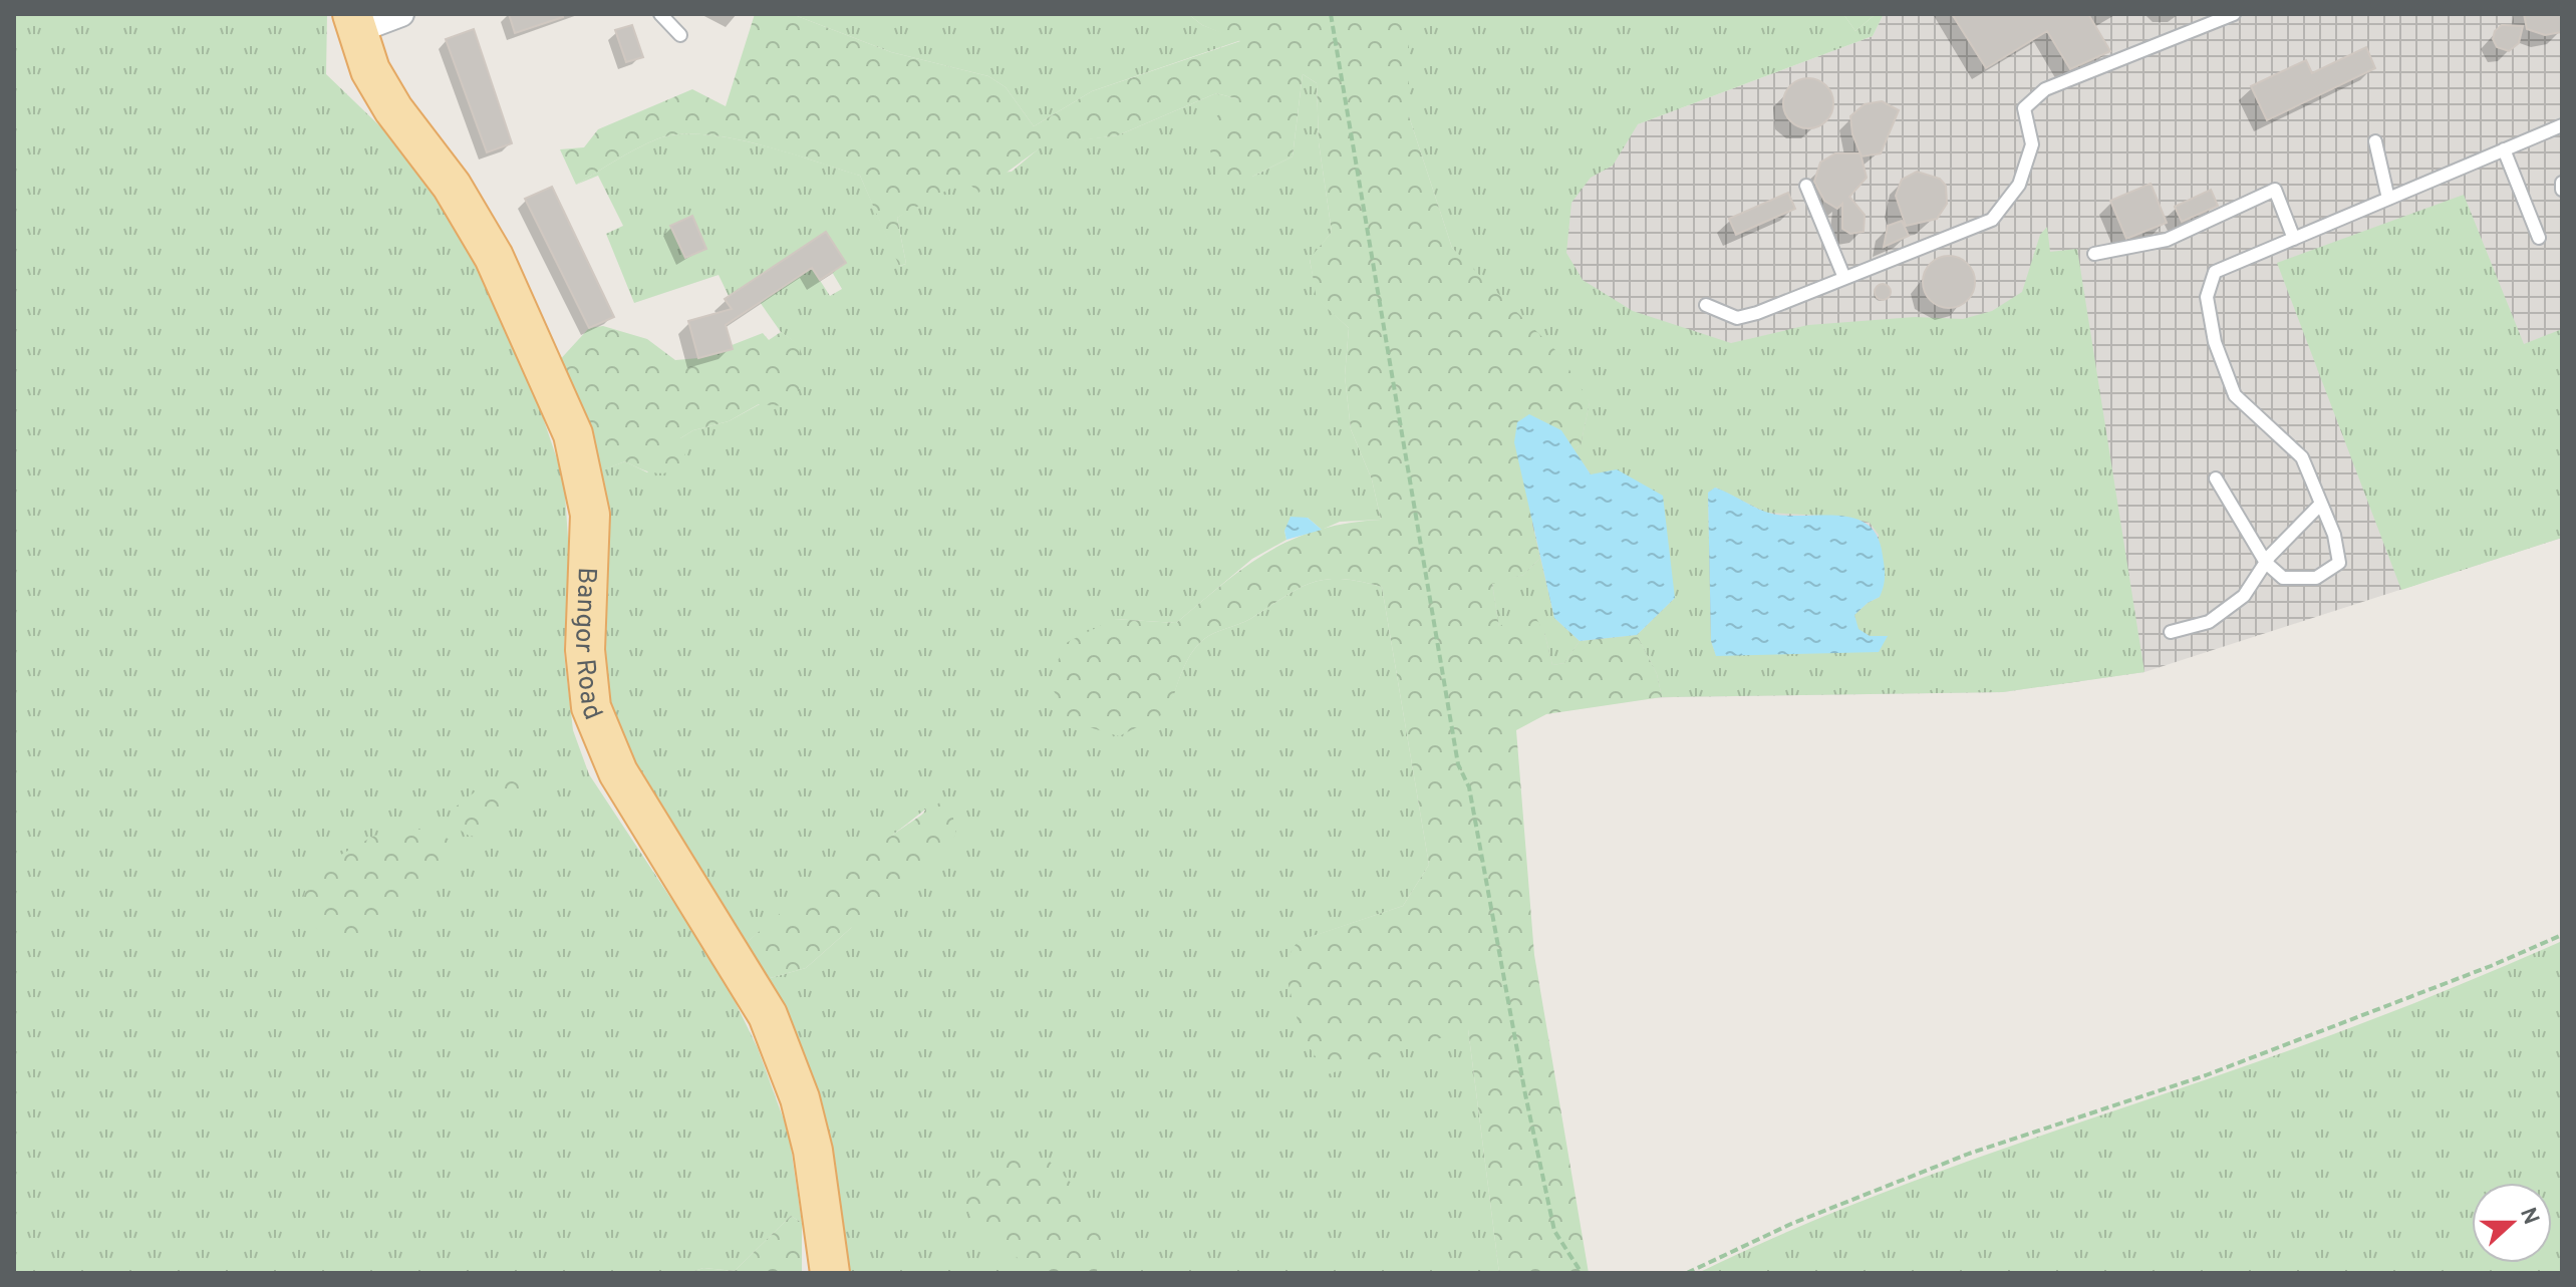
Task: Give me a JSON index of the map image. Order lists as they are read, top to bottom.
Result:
{
  "streets": {
    "main road": ["Bangor Road"]
  },
  "north": "right"
}
